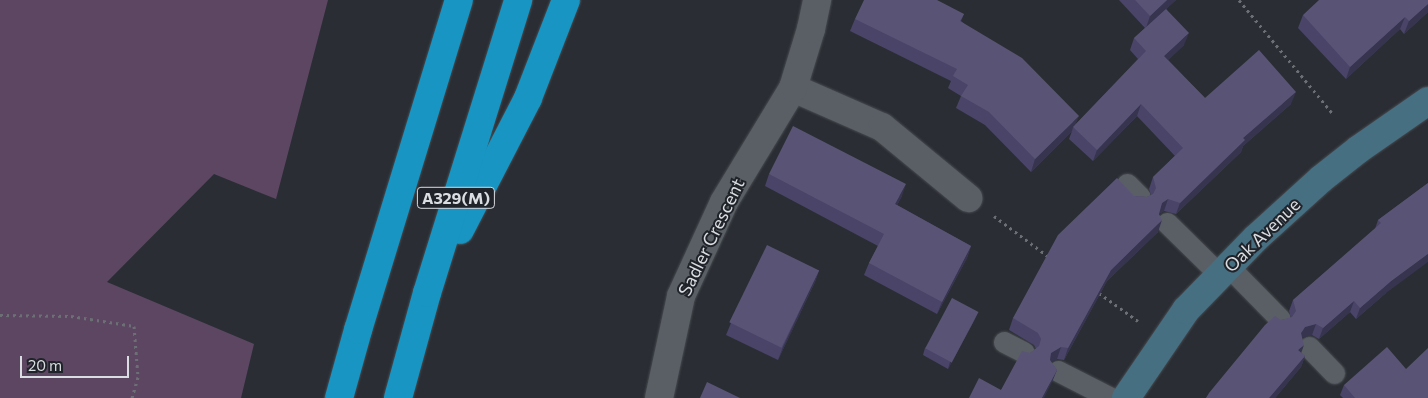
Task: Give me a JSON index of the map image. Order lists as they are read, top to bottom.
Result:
{
  "streets": {
    "highway": ["A329(M)"],
    "street": ["Oak Avenue", "Sadler Crescent"]
  },
  "scale_bar": "20 m"
}
